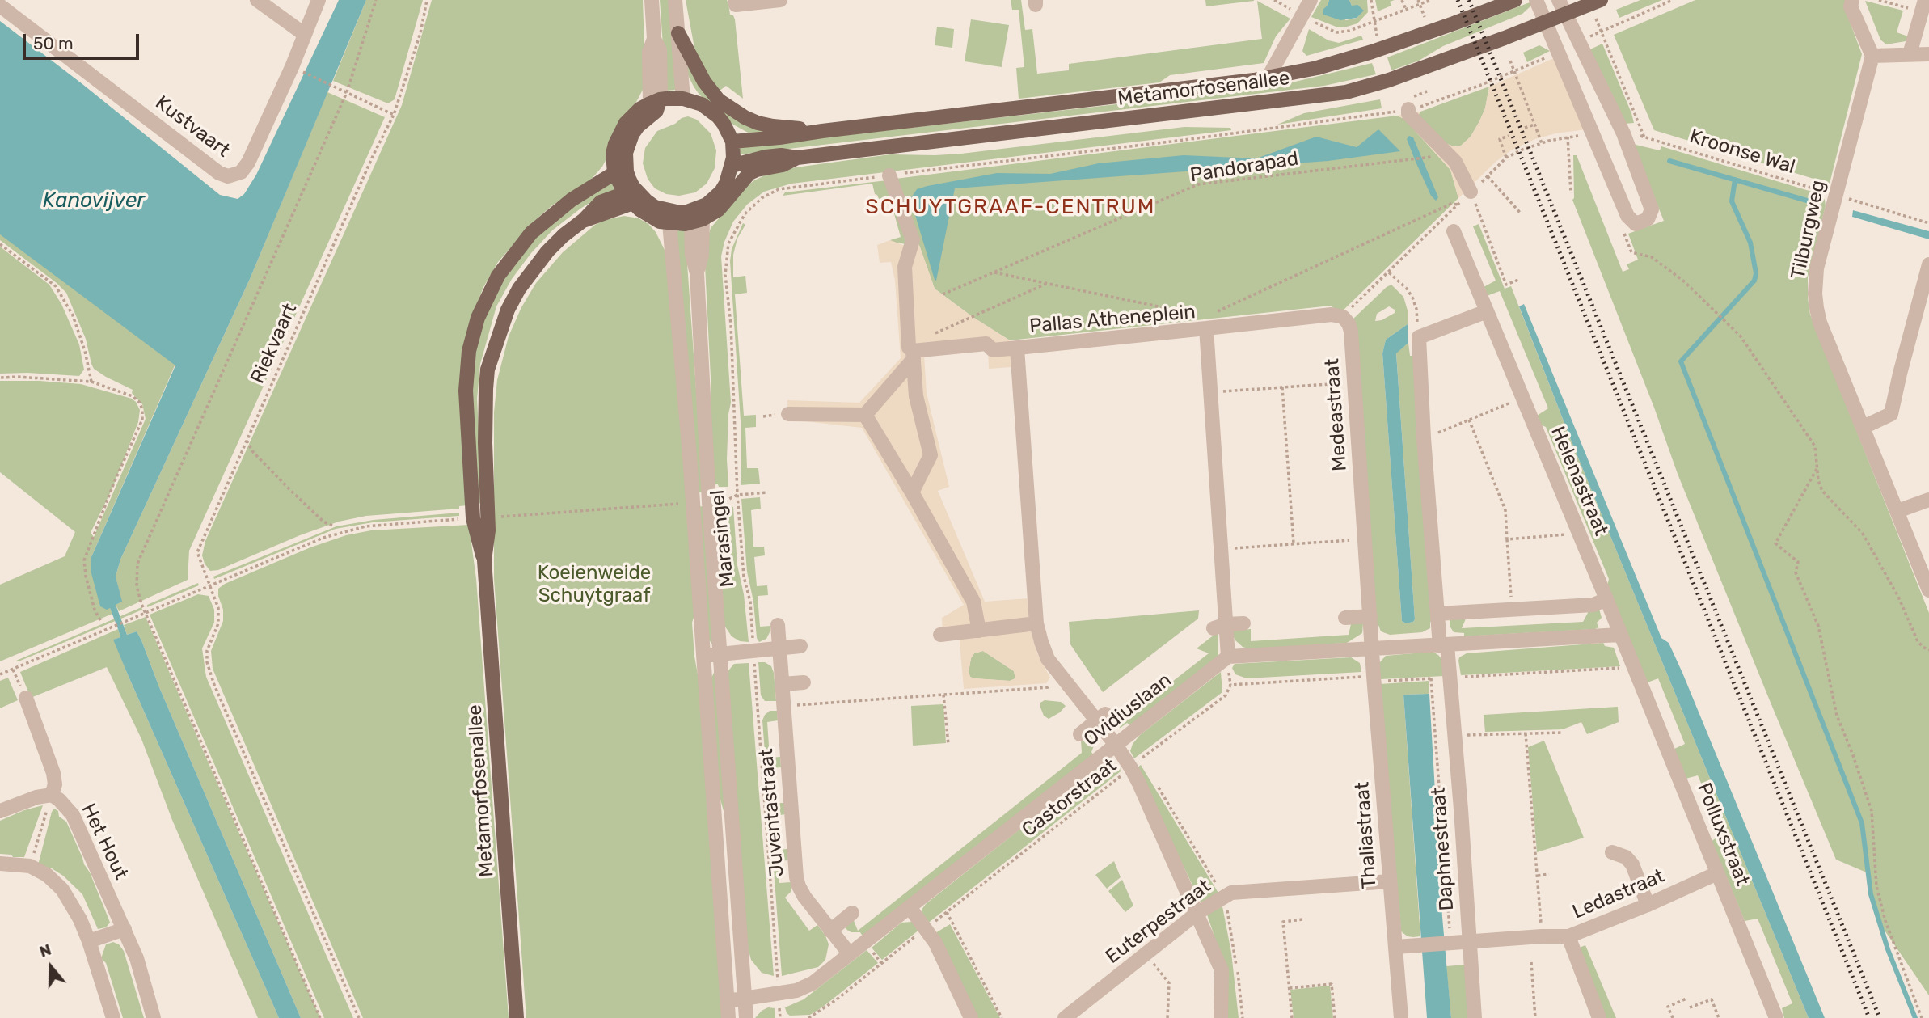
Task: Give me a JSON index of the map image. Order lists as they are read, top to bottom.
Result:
{
  "streets": {
    "main road": ["Metamorfosenallee"],
    "street": [
      "Kustvaart",
      "Tilburgweg",
      "Pallas Atheneplein",
      "Medeastraat",
      "Helenastraat",
      "Marasingel",
      "Ovidiuslaan",
      "Juventastraat",
      "Polluxstraat",
      "Thaliastraat",
      "Het Hout",
      "Daphnestraat",
      "Ledastraat",
      "Euterpestraat"
    ],
    "path": [
      "Kroonse Wal",
      "Pandorapad",
      "Riekvaart",
      "Castorstraat"
    ]
  },
  "crossings": [
    ["Metamorfosenallee", "Marasingel"],
    ["Kroonse Wal", "Tilburgweg"],
    ["Pallas Atheneplein", "Ovidiuslaan"],
    ["Pallas Atheneplein", "Castorstraat"],
    ["Pallas Atheneplein", "Euterpestraat"],
    ["Medeastraat", "Thaliastraat"],
    ["Helenastraat", "Polluxstraat"],
    ["Marasingel", "Ovidiuslaan"],
    ["Ovidiuslaan", "Juventastraat"],
    ["Castorstraat", "Thaliastraat"],
    ["Polluxstraat", "Ledastraat"],
    ["Thaliastraat", "Ledastraat"],
    ["Thaliastraat", "Euterpestraat"],
    ["Daphnestraat", "Ledastraat"]
  ],
  "districts": ["SCHUYTGRAAF-CENTRUM"],
  "water": ["Kanovijver"],
  "parks": ["Koeienweide Schuytgraaf"],
  "scale_bar": "50 m",
  "north": "top"
}
